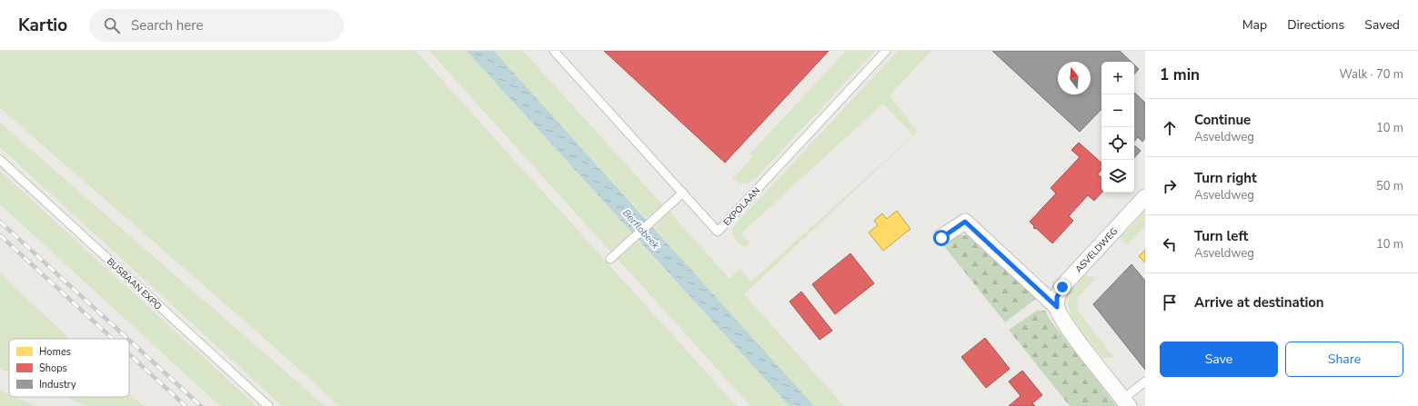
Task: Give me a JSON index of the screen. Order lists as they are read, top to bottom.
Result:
{
  "streets": {
    "street": ["ASVELDWEG"],
    "lane": ["EXPOLAAN", "BUSBAAN EXPO"]
  },
  "water": ["Berflobeek"],
  "legend": ["Homes", "Shops", "Industry"],
  "north": "top",
  "page": {
    "header": "Kartio",
    "search": "Search here",
    "nav": ["Map", "Directions", "Saved"],
    "heading": ["1 min", "Walk · 70 m"],
    "map_buttons": ["+", "−"],
    "list": [
      ["Continue", "Asveldweg", "10 m"],
      ["Turn right", "Asveldweg", "50 m"],
      ["Turn left", "Asveldweg", "10 m"],
      "Arrive at destination"
    ],
    "buttons": ["Save", "Share"]
  }
}
